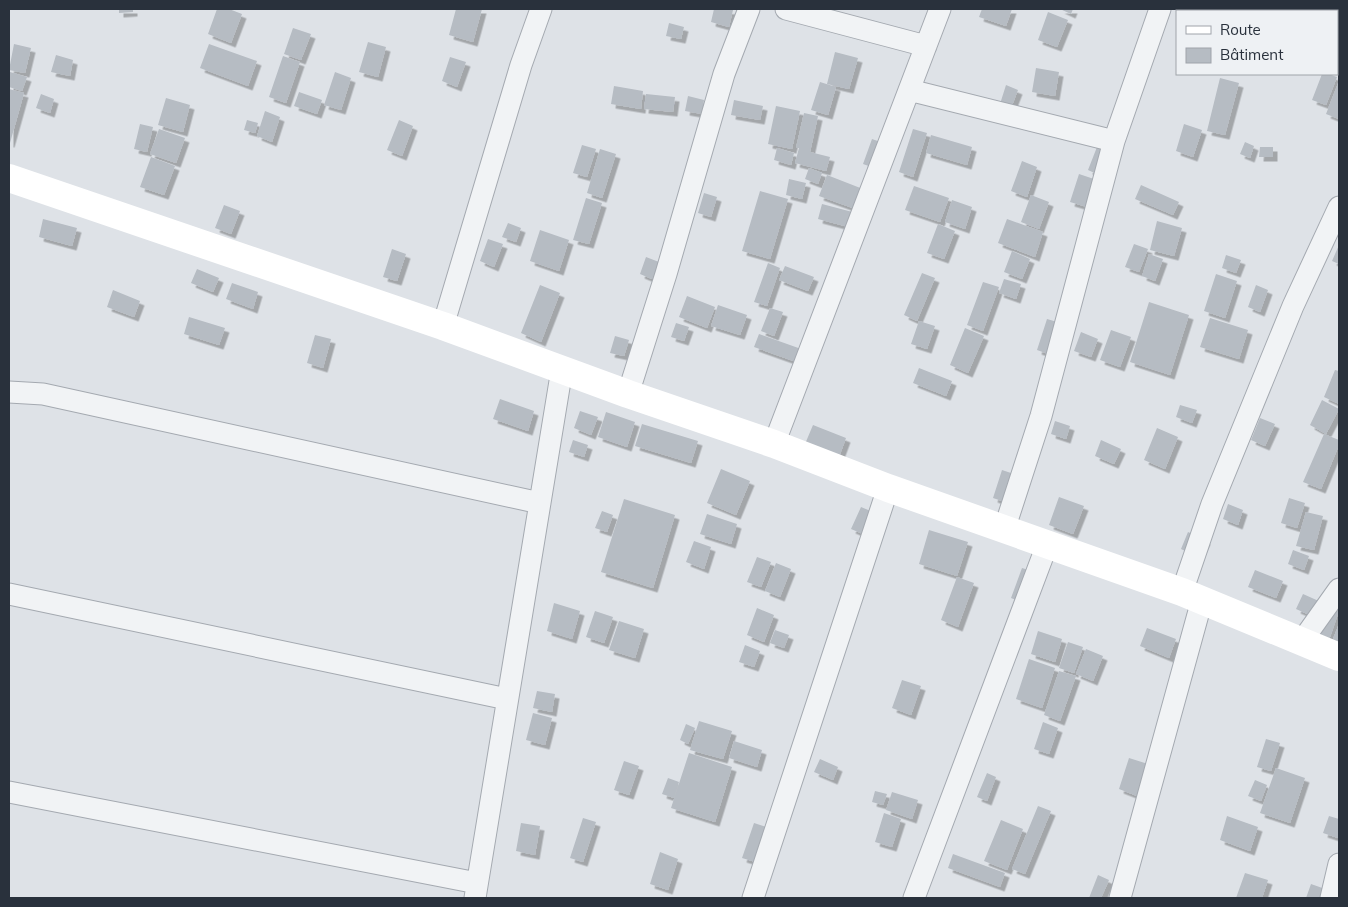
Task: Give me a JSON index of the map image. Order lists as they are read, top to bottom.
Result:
{
  "legend": ["Route", "Bâtiment"]
}
